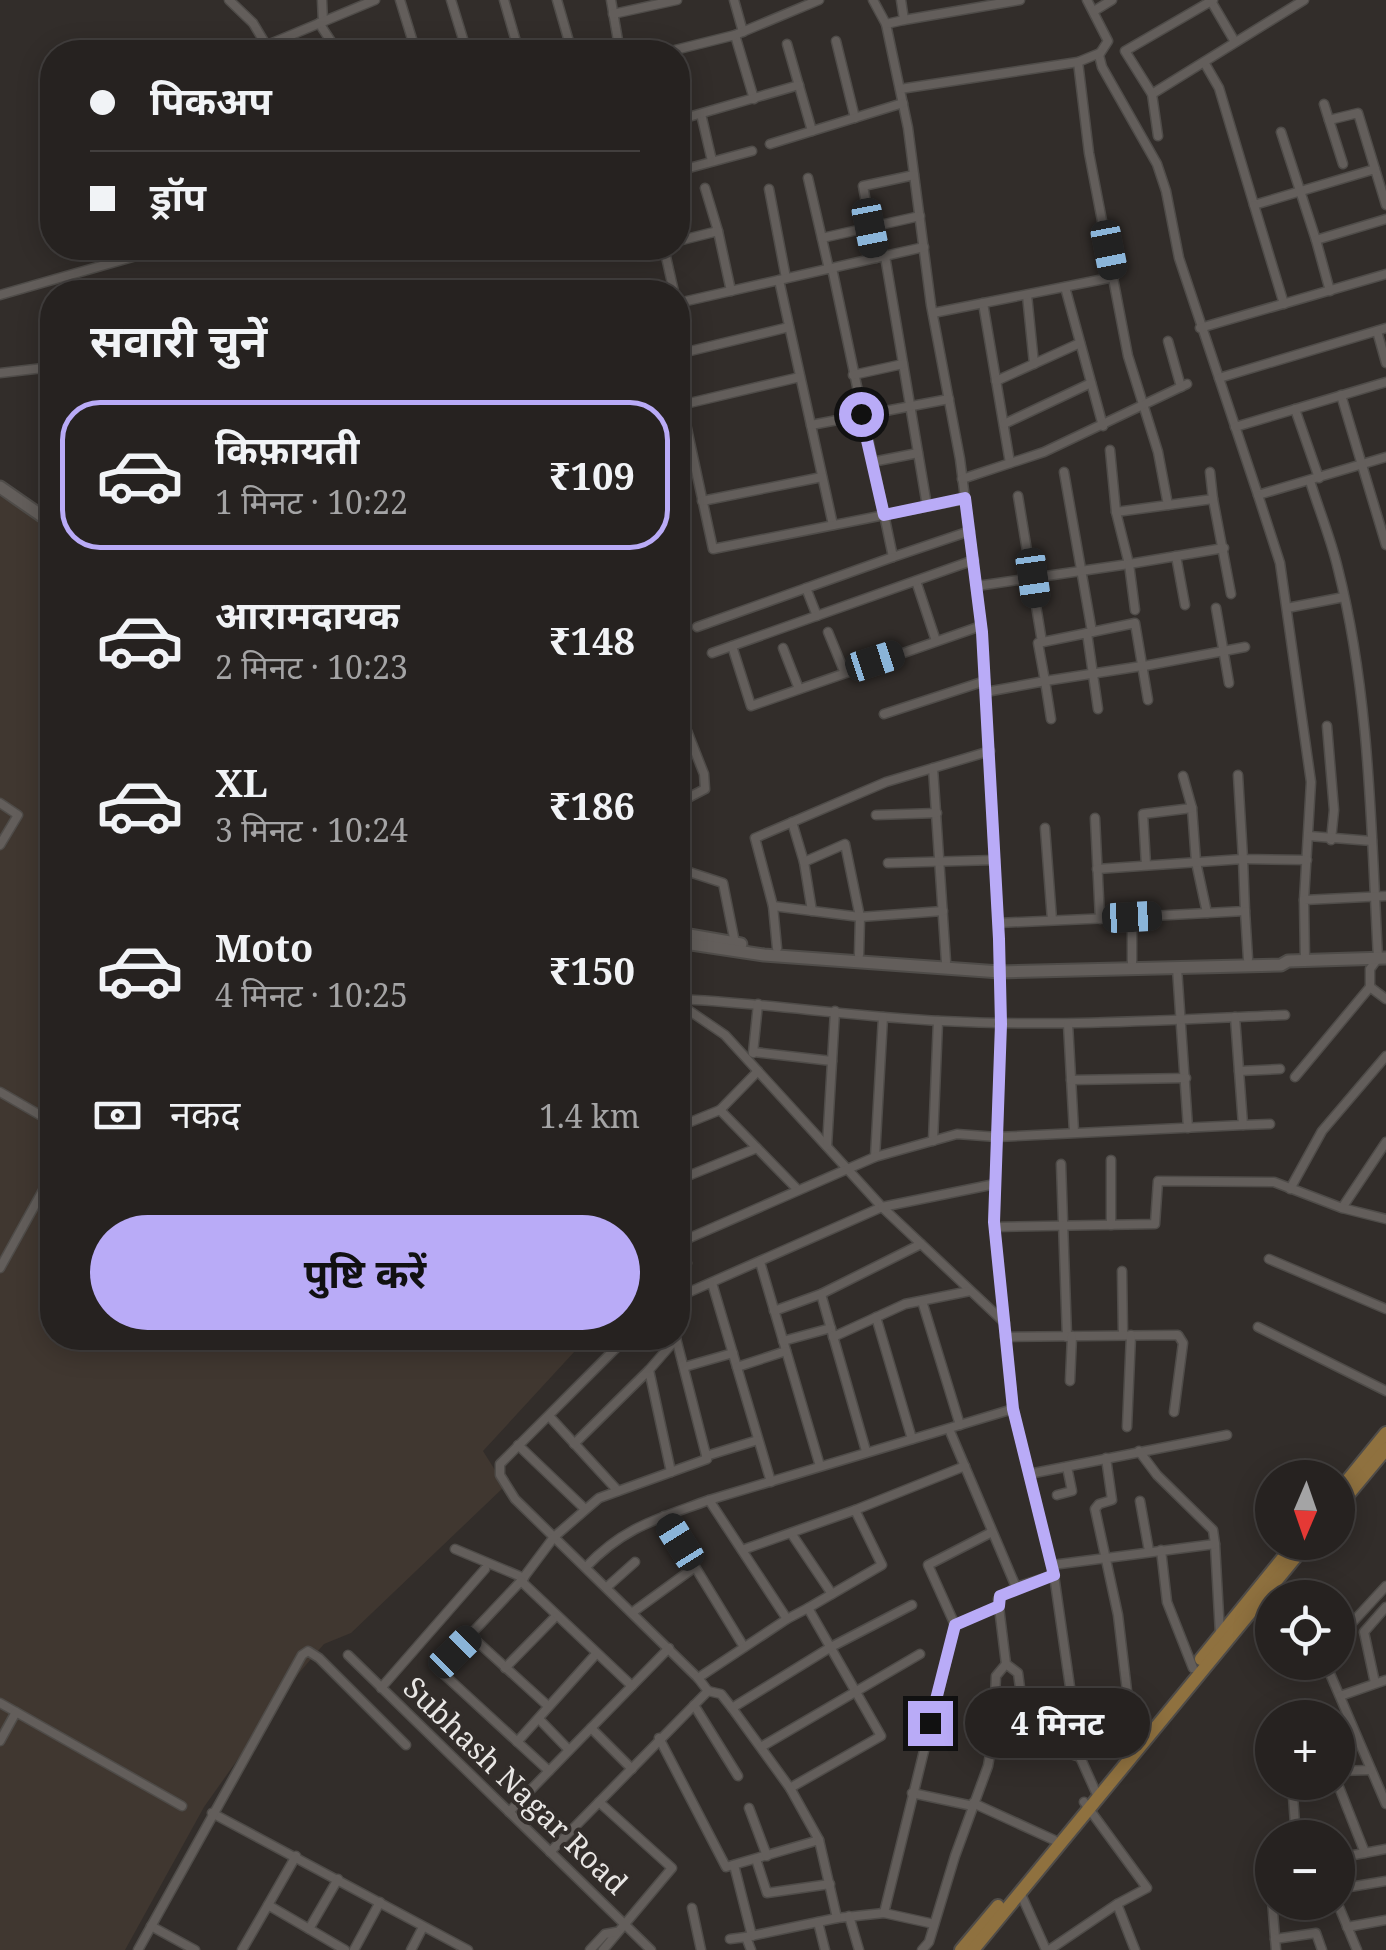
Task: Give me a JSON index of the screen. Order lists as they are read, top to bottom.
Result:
{
  "streets": {
    "street": ["Subhash Nagar Road"]
  },
  "north": "bottom",
  "page": {
    "banner": ["पिकअप", "ड्रॉप"],
    "heading": "सवारी चुनें",
    "list": [
      {
        "name": "किफ़ायती",
        "note": "1 मिनट · 10:22",
        "value": "₹109"
      },
      {
        "name": "आरामदायक",
        "note": "2 मिनट · 10:23",
        "value": "₹148"
      },
      {
        "name": "XL",
        "note": "3 मिनट · 10:24",
        "value": "₹186"
      },
      {
        "name": "Moto",
        "note": "4 मिनट · 10:25",
        "value": "₹150"
      }
    ],
    "pay": ["नकद", "1.4 km"],
    "buttons": "पुष्टि करें",
    "map_buttons": ["+", "−"],
    "bubble": "4 मिनट"
  }
}
